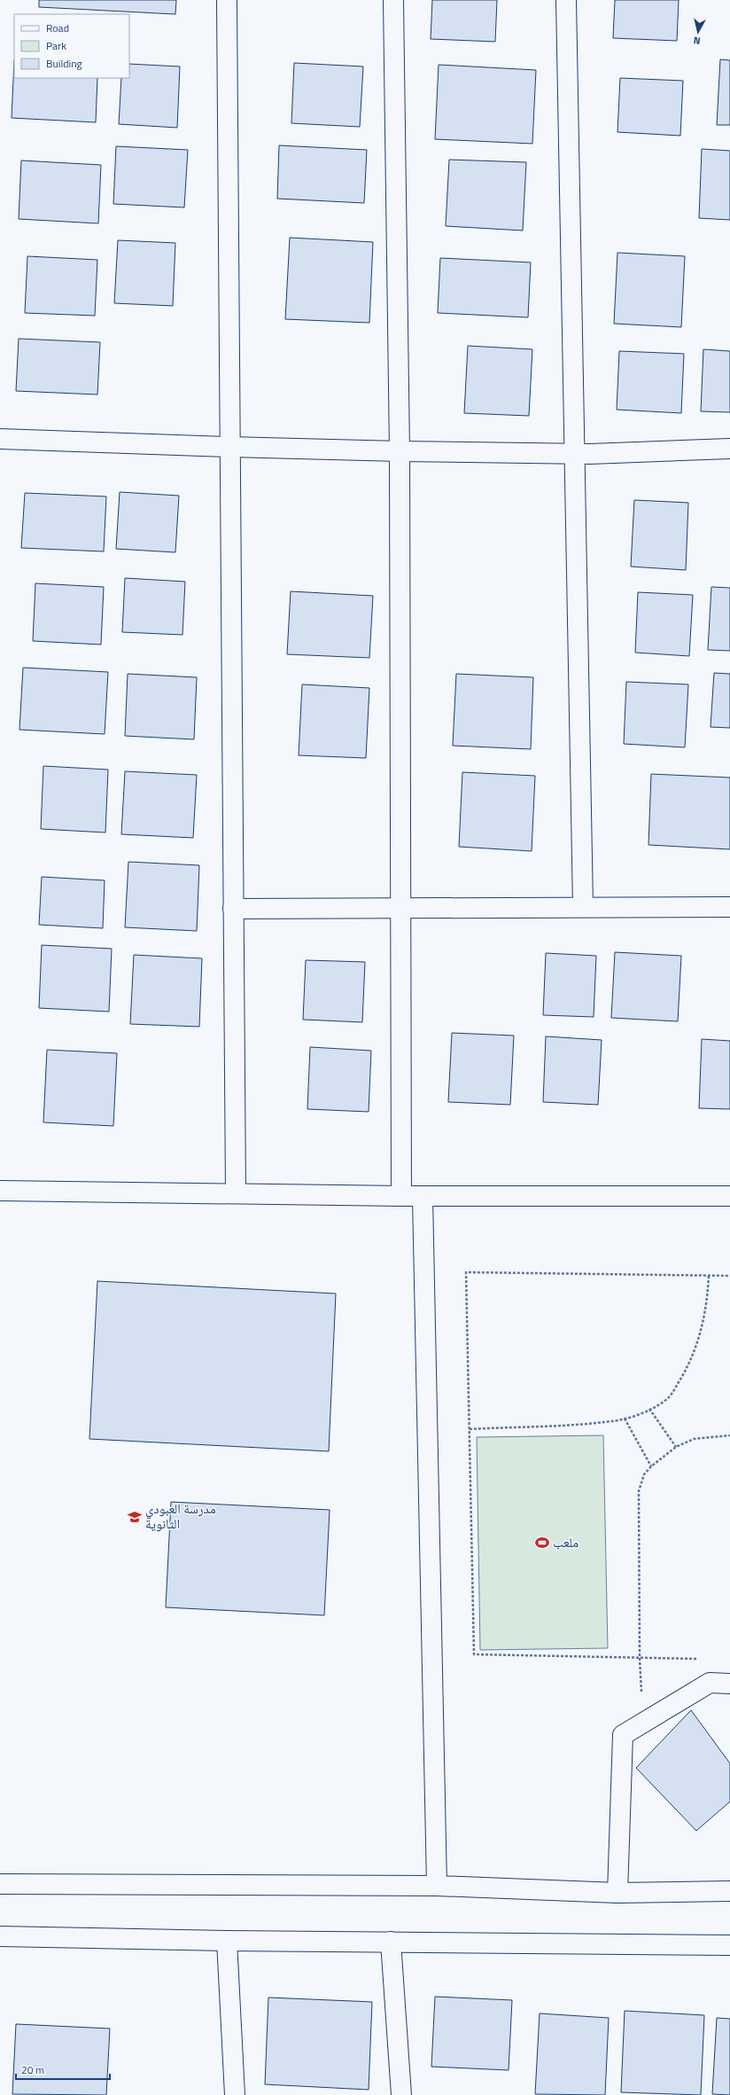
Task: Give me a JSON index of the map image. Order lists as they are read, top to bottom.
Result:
{
  "places": {
    "school or university": ["مدرسة العبودي الثانوية"],
    "sports": ["ملعب"]
  },
  "legend": ["Road", "Park", "Building"],
  "scale_bar": "20 m",
  "north": "bottom"
}
